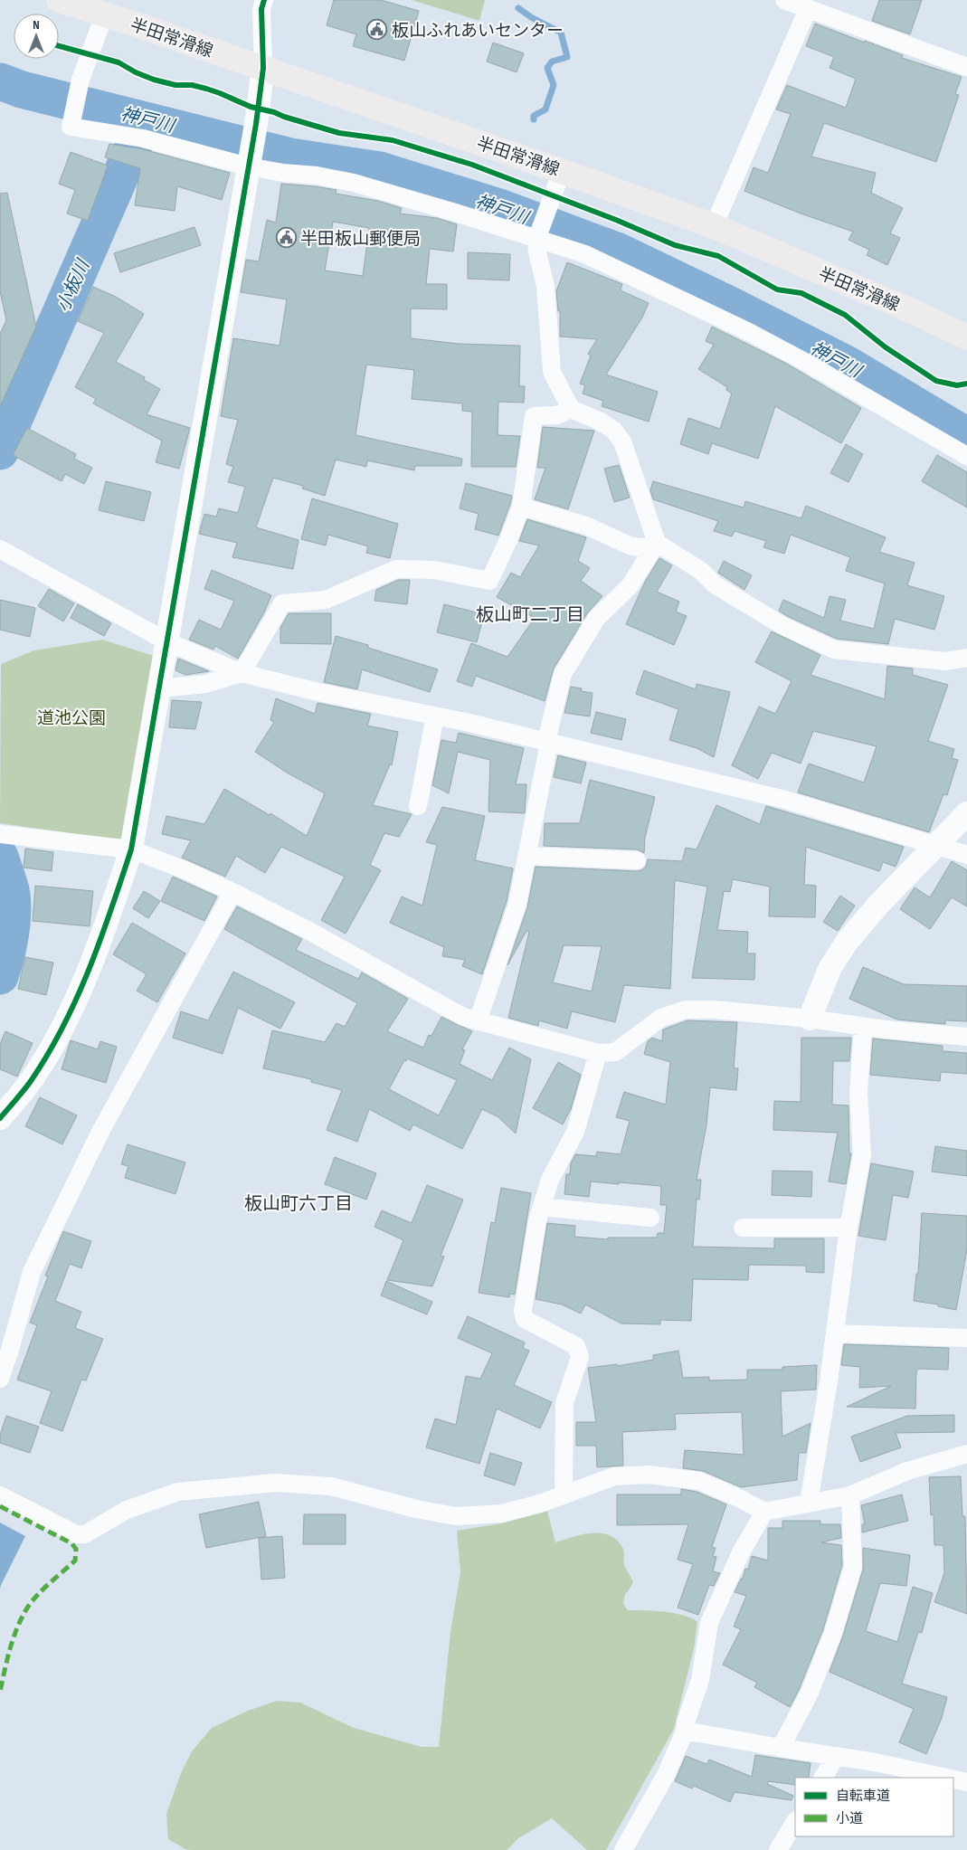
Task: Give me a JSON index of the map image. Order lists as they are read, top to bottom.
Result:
{
  "streets": {
    "main road": ["半田常滑線"]
  },
  "districts": ["板山町二丁目", "板山町六丁目"],
  "water": ["神戸川", "小板川"],
  "parks": ["道池公園"],
  "places": {
    "public building": ["板山ふれあいセンター", "半田板山郵便局"]
  },
  "legend": ["自転車道", "小道"],
  "north": "top"
}
